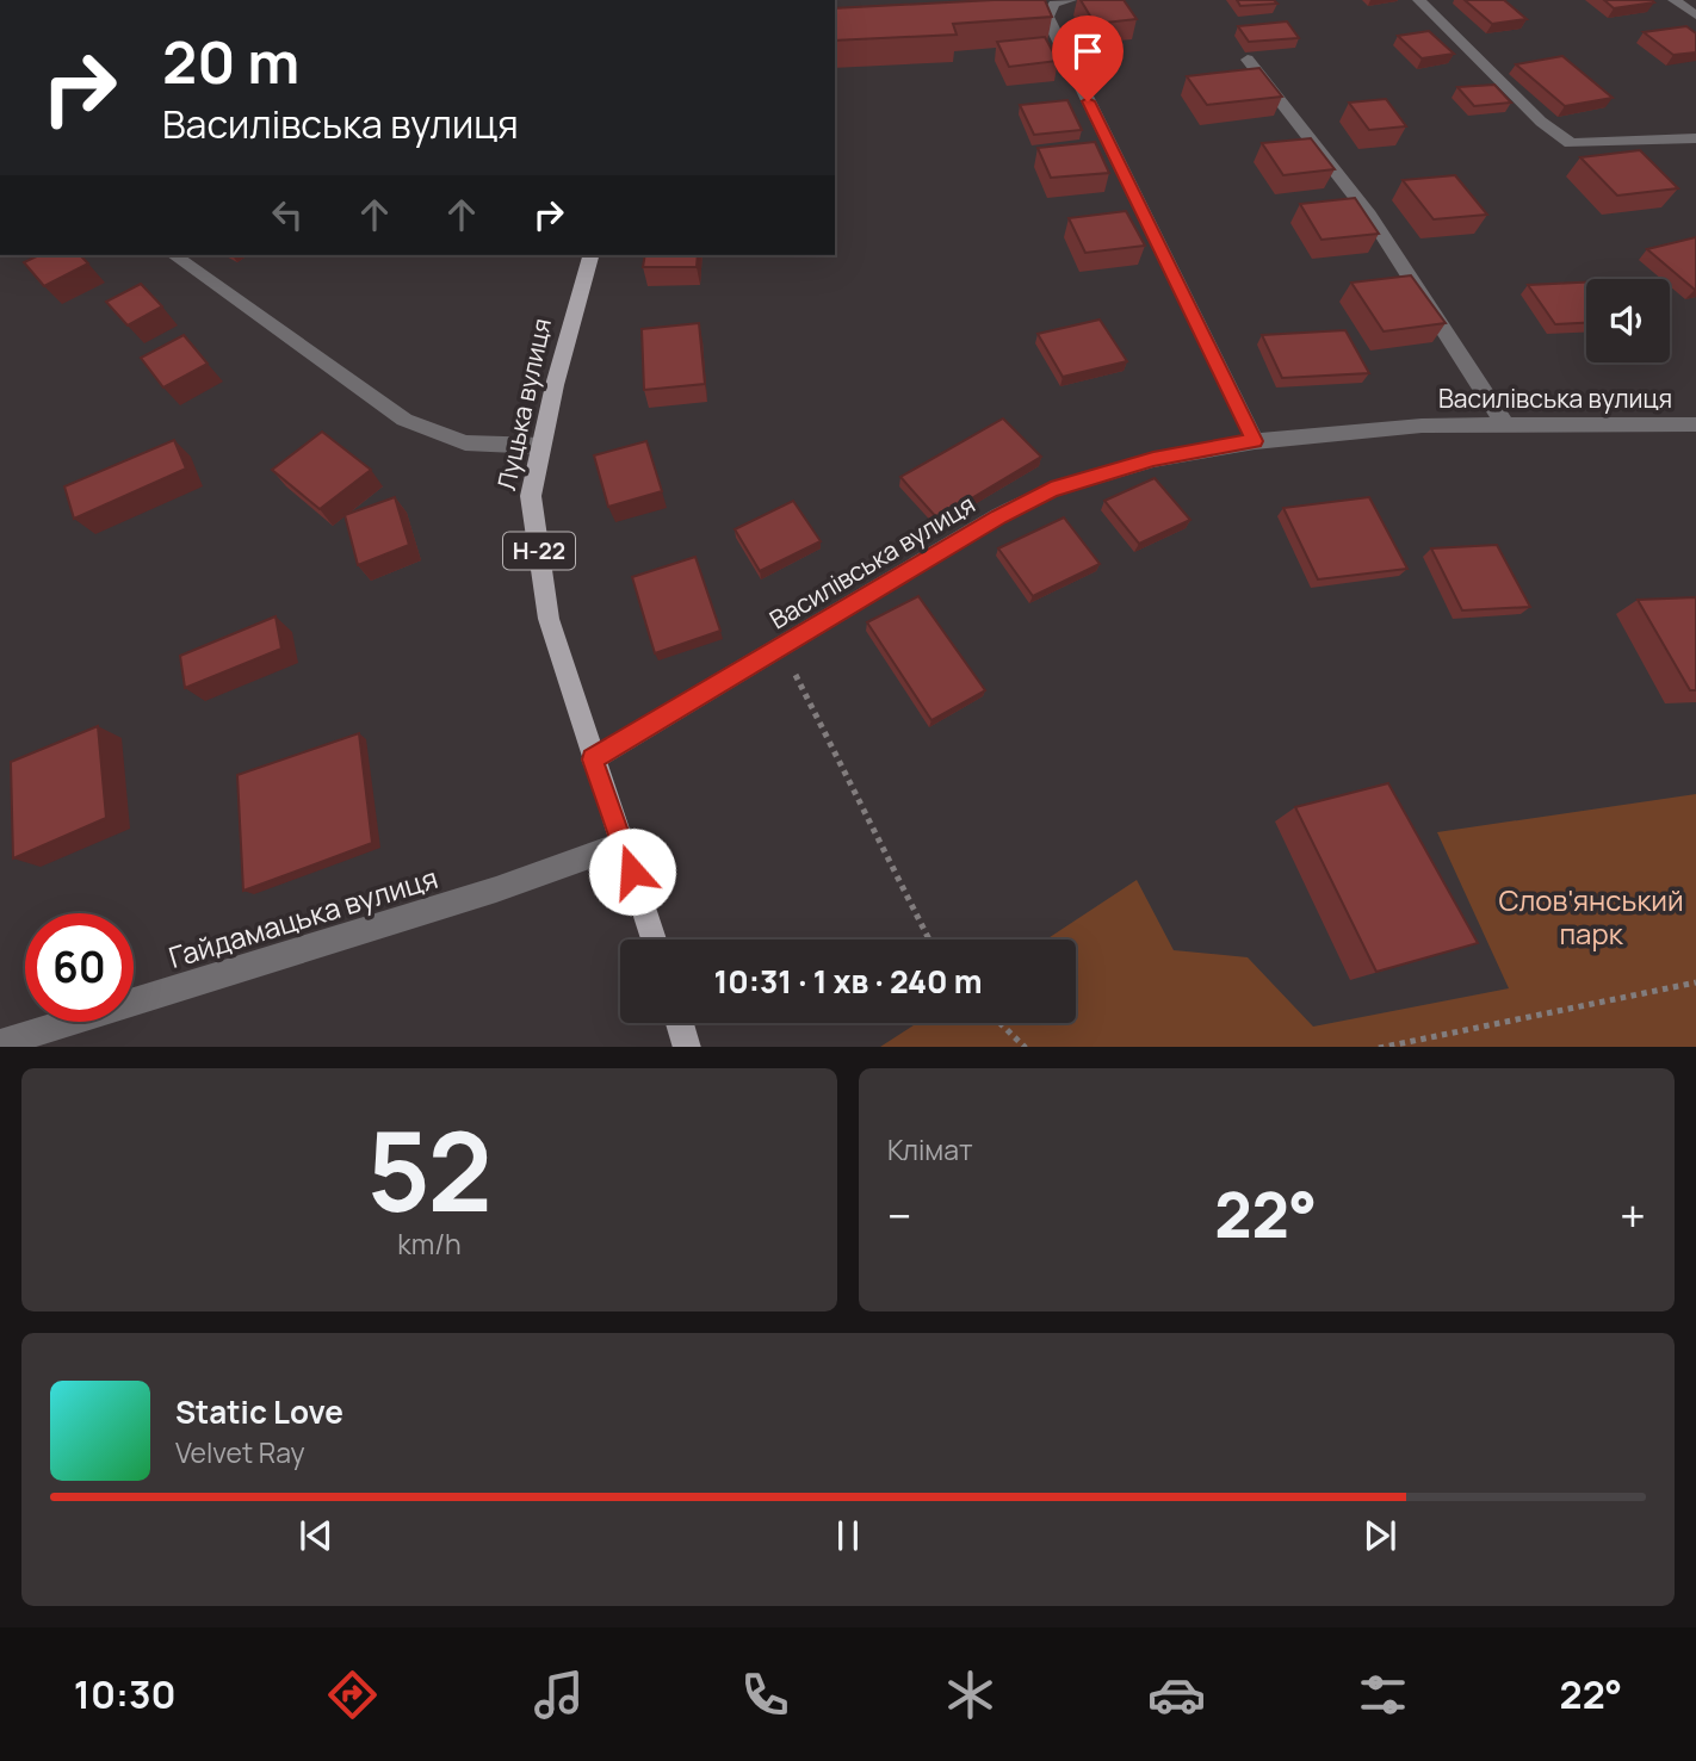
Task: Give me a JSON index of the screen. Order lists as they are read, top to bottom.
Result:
{
  "streets": {
    "main road": ["Луцька вулиця", "Н-22"],
    "street": ["Василівська вулиця", "Гайдамацька вулиця"]
  },
  "crossings": [
    ["Василівська вулиця", "Луцька вулиця"],
    ["Луцька вулиця", "Гайдамацька вулиця"]
  ],
  "parks": ["Слов'янський парк"],
  "page": {
    "turn": ["20 m", "Василівська вулиця"],
    "limit": "60",
    "trip": "10:31 · 1 хв · 240 m",
    "tile": [
      ["52", "km/h"],
      "Клімат"
    ],
    "heat": ["−", "22°", "+"],
    "song": ["Static Love", "Velvet Ray"],
    "tabs": ["10:30", "22°"]
  }
}
